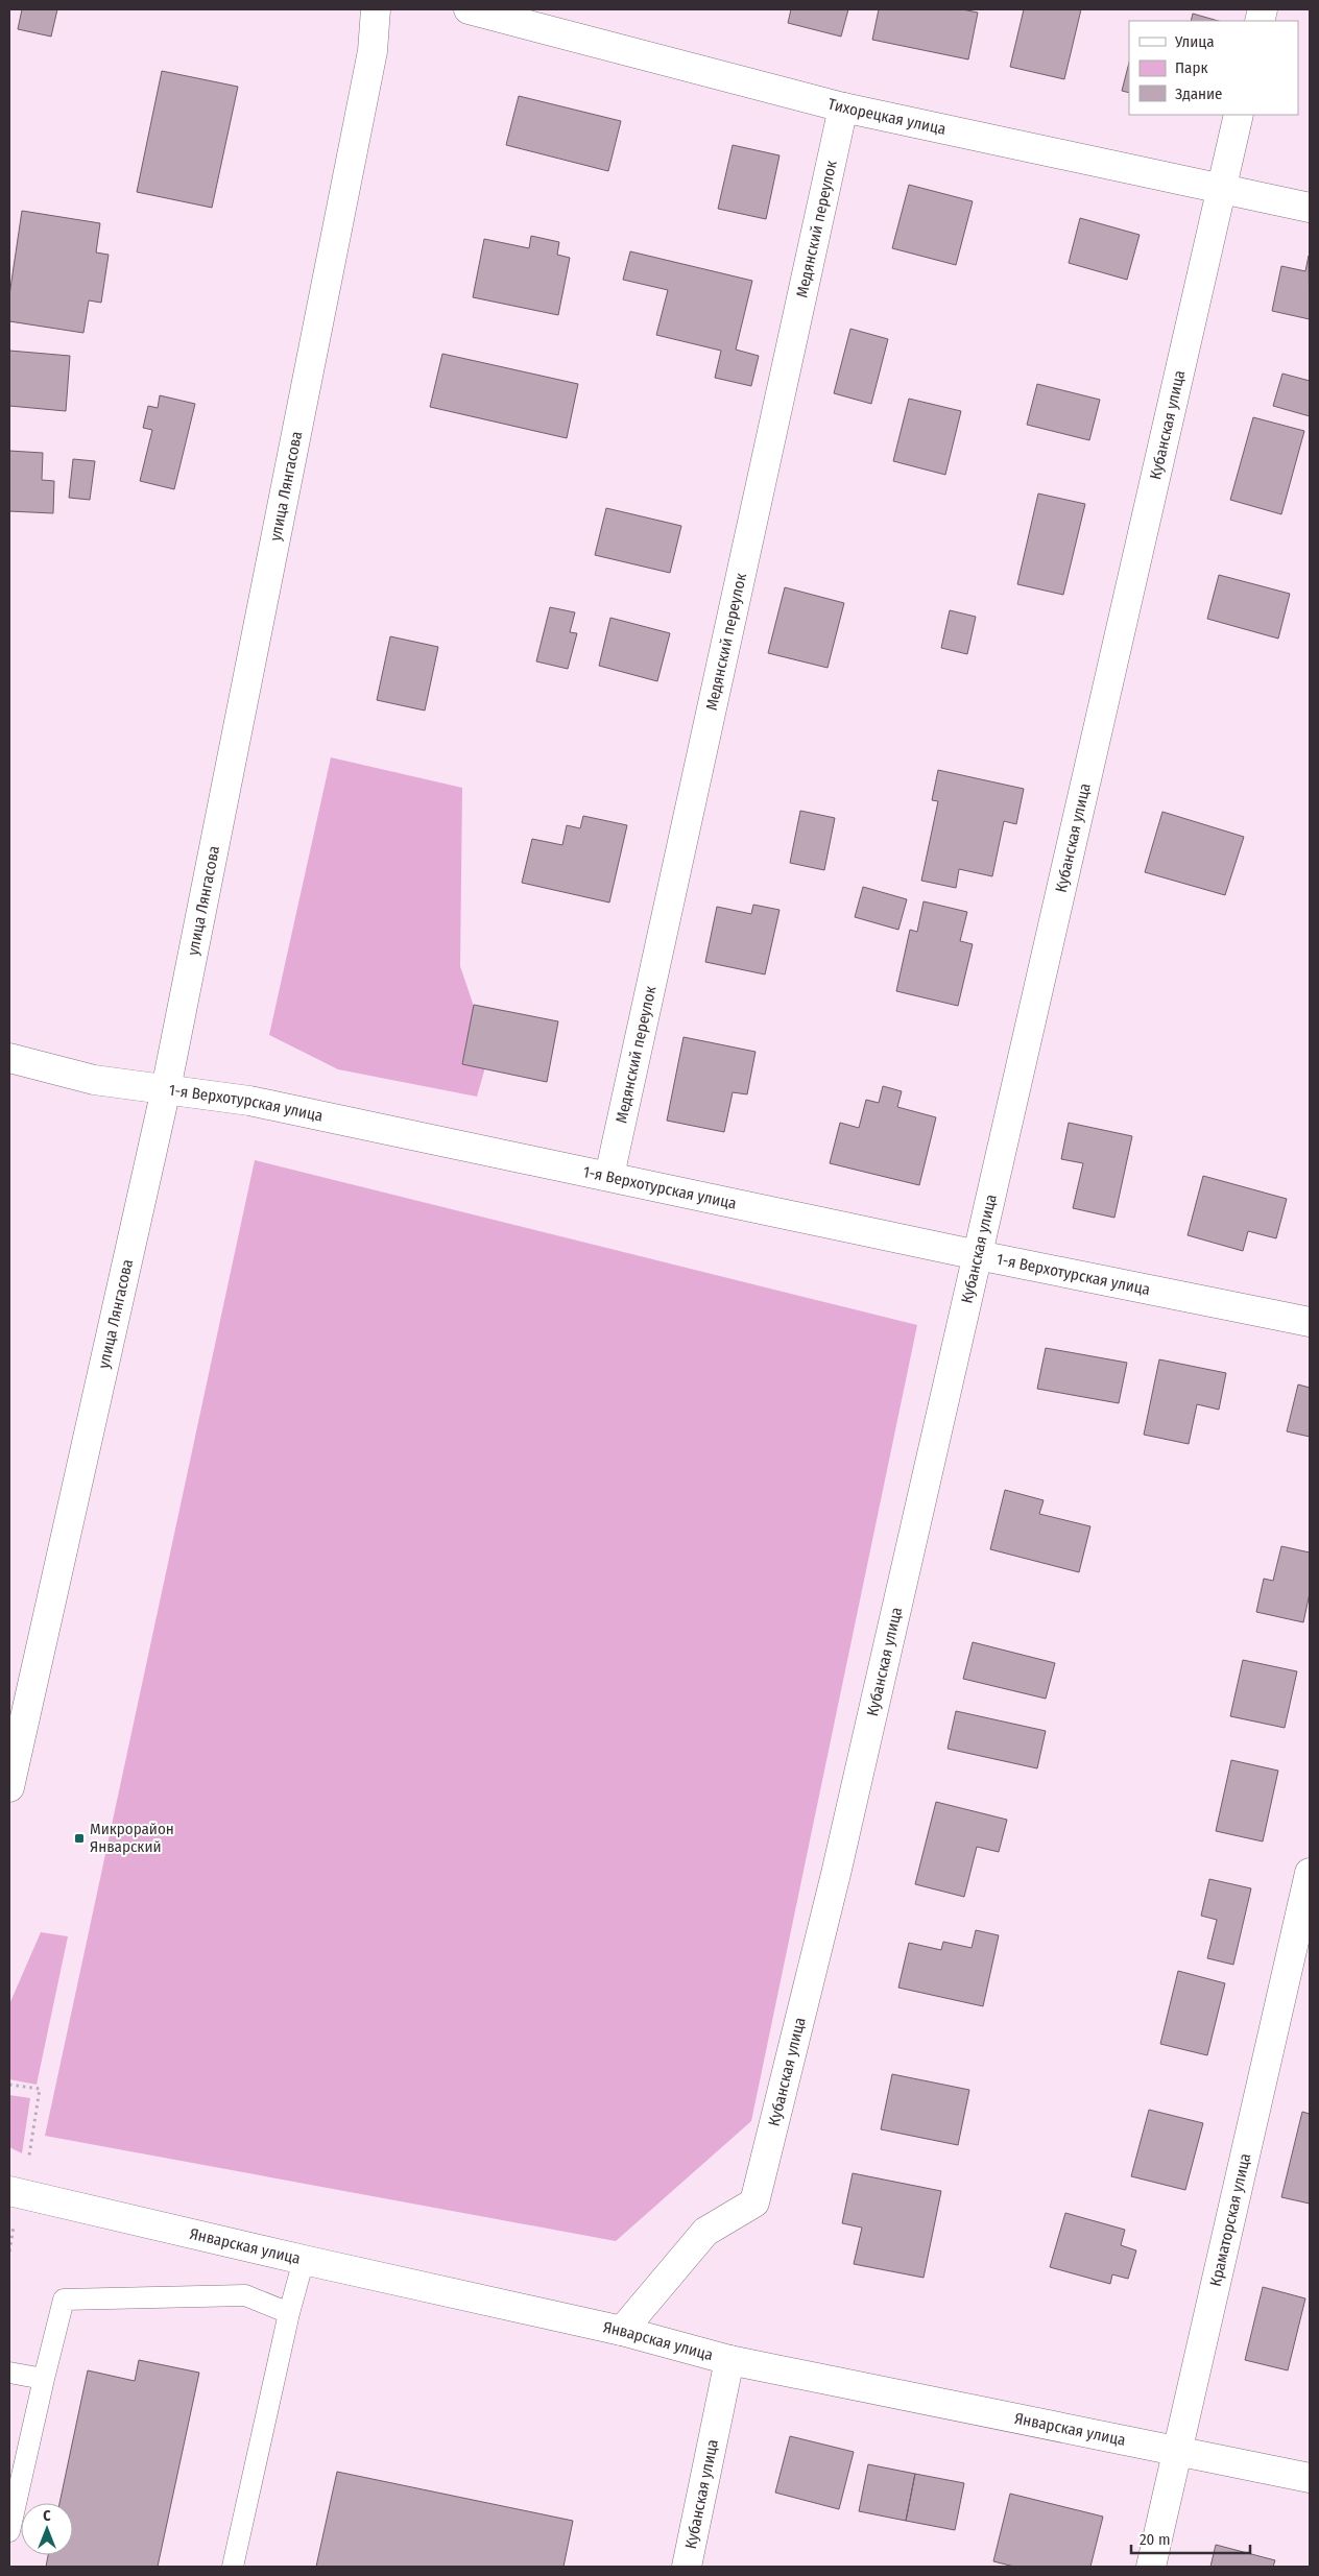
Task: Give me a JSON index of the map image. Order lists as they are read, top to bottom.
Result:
{
  "streets": {
    "street": [
      "Тихорецкая улица",
      "Медянский переулок",
      "Кубанская улица",
      "улица Лянгасова",
      "1-я Верхотурская улица",
      "Краматорская улица",
      "Январская улица"
    ]
  },
  "crossings": [
    ["Тихорецкая улица", "Медянский переулок"],
    ["Тихорецкая улица", "Кубанская улица"],
    ["Медянский переулок", "1-я Верхотурская улица"],
    ["Кубанская улица", "1-я Верхотурская улица"],
    ["Кубанская улица", "Январская улица"],
    ["улица Лянгасова", "1-я Верхотурская улица"],
    ["Краматорская улица", "Январская улица"]
  ],
  "places": {
    "transit": ["Микрорайон Январский"]
  },
  "legend": ["Улица", "Парк", "Здание"],
  "scale_bar": "20 m",
  "north": "top"
}
